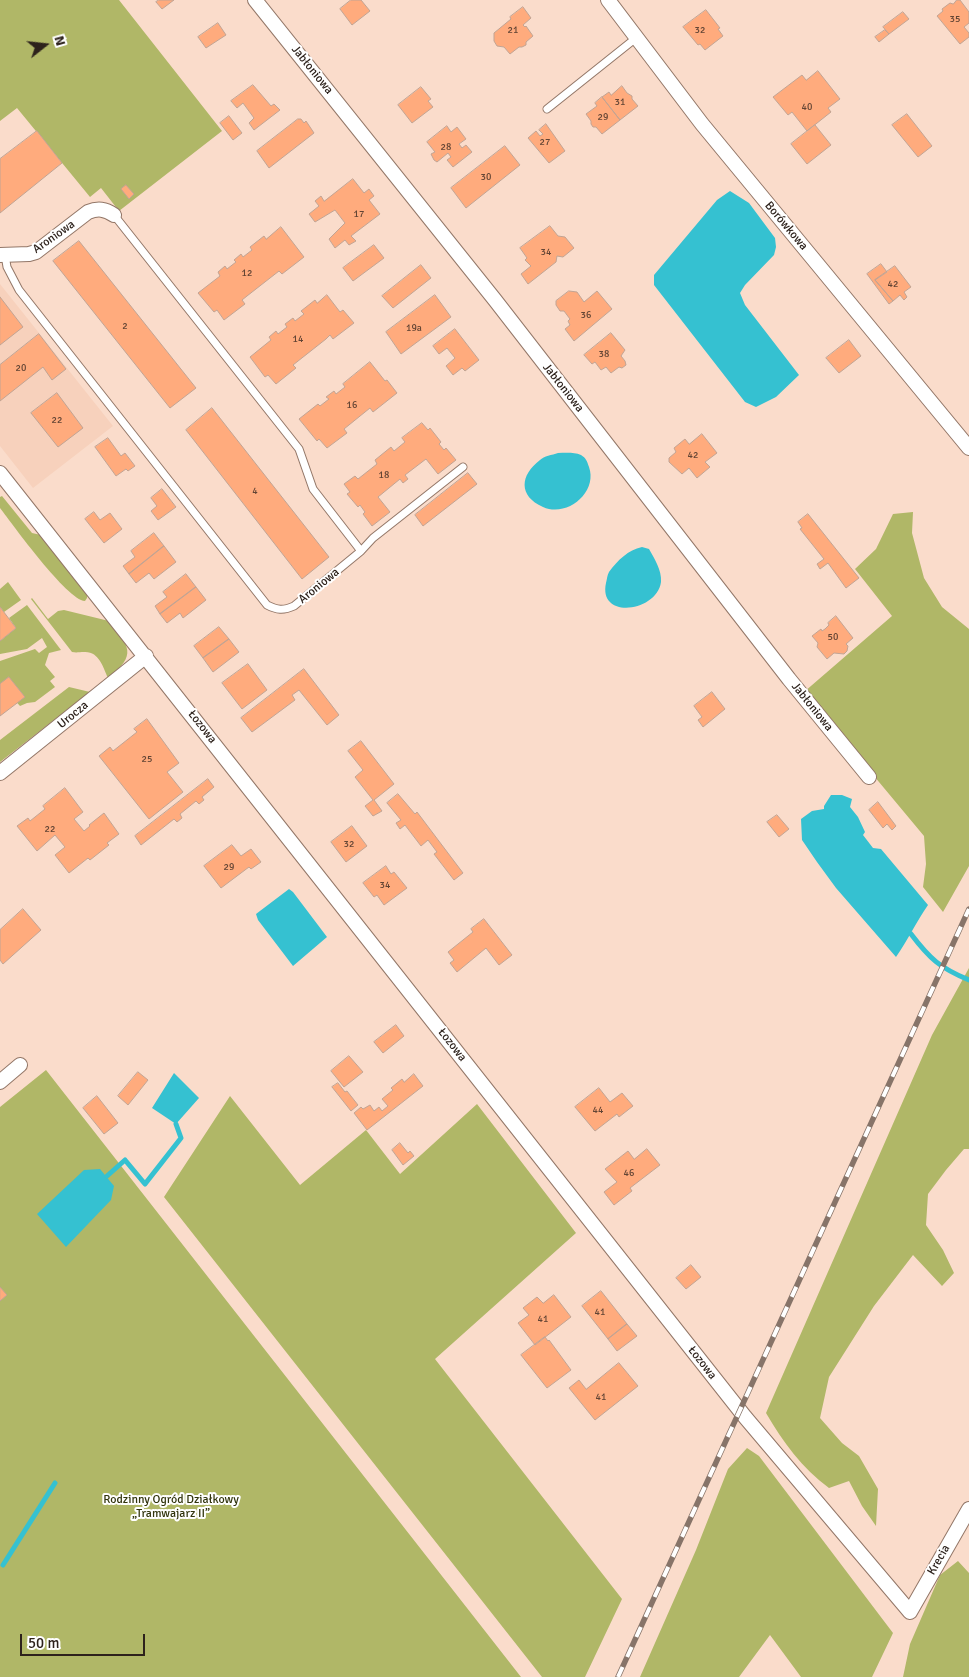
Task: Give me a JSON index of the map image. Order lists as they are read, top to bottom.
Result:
{
  "streets": {
    "street": [
      "Jabłoniowa",
      "Borówkowa",
      "Aroniowa",
      "Urocza",
      "Łozowa",
      "Krecia"
    ]
  },
  "crossings": [
    ["Urocza", "Łozowa"],
    ["Łozowa", "Krecia"]
  ],
  "parks": ["Rodzinny Ogród Działkowy „Tramwajarz II”"],
  "house_numbers": [
    "35",
    "21",
    "32",
    "31",
    "40",
    "29",
    "27",
    "28",
    "30",
    "17",
    "34",
    "12",
    "42",
    "36",
    "2",
    "19a",
    "14",
    "38",
    "20",
    "16",
    "22",
    "42",
    "18",
    "4",
    "50",
    "25",
    "22",
    "32",
    "29",
    "34",
    "44",
    "46",
    "41",
    "41",
    "41"
  ],
  "scale_bar": "50 m",
  "north": "right"
}
